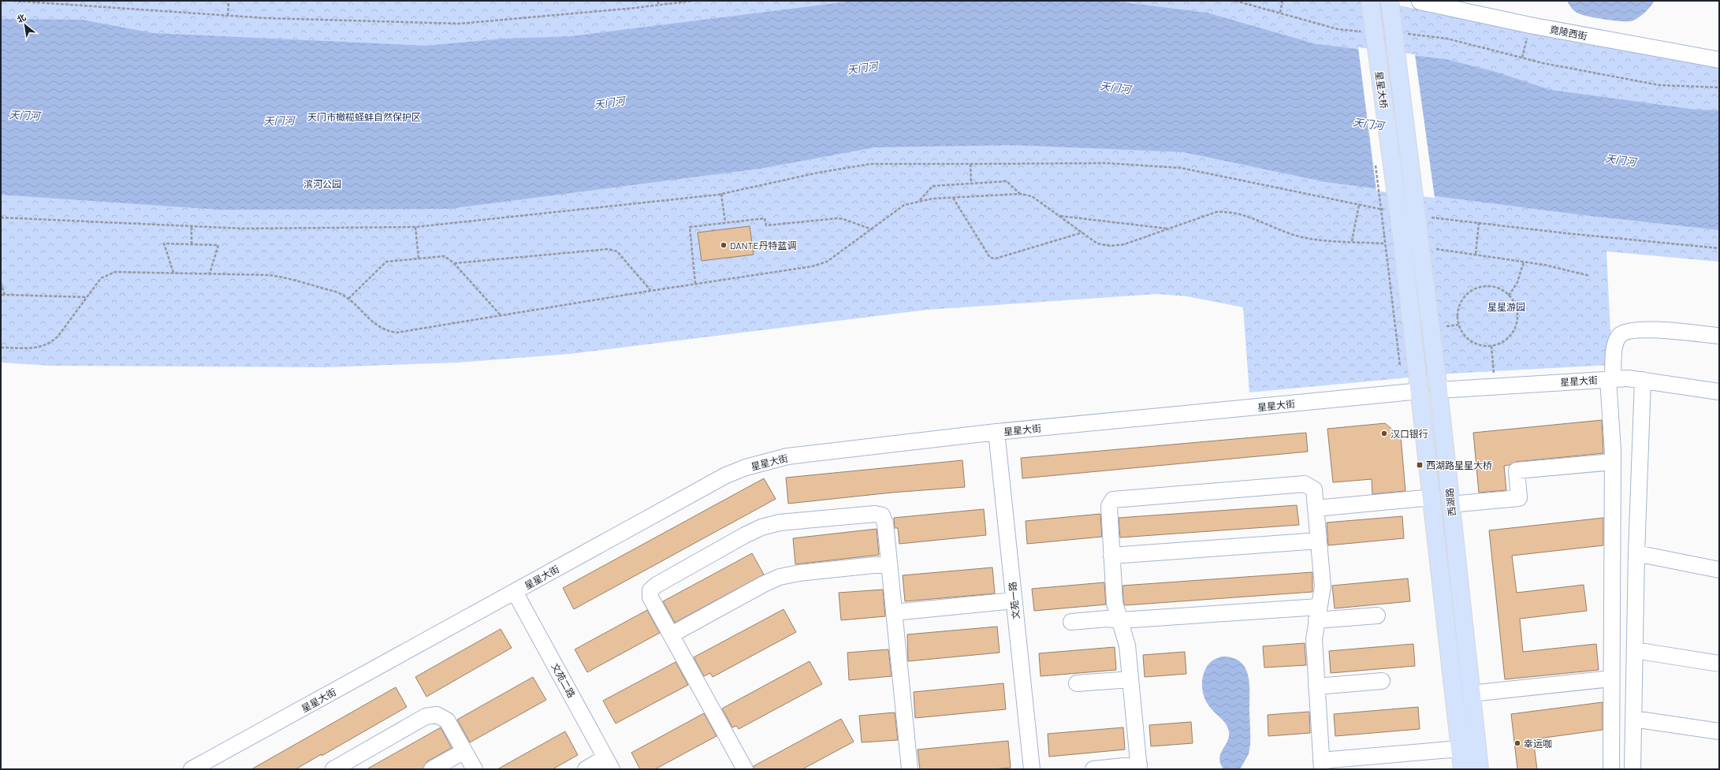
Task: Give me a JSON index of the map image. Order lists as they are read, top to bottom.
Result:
{
  "streets": {
    "main road": ["星星大桥", "西湖路"],
    "street": [
      "竟陵西街",
      "星星大街",
      "文苑一路",
      "文苑二路"
    ]
  },
  "crossings": [
    ["星星大桥", "西湖路"],
    ["星星大街", "西湖路"],
    ["星星大街", "文苑一路"],
    ["星星大街", "文苑二路"]
  ],
  "water": ["天门河"],
  "parks": ["天门市橄榄蛏蚌自然保护区", "滨河公园", "星星游园"],
  "places": {
    "other": ["DANTE丹特蓝调", "汉口银行", "幸运咖"],
    "transit": ["西湖路星星大桥"]
  },
  "north": "top left"
}
